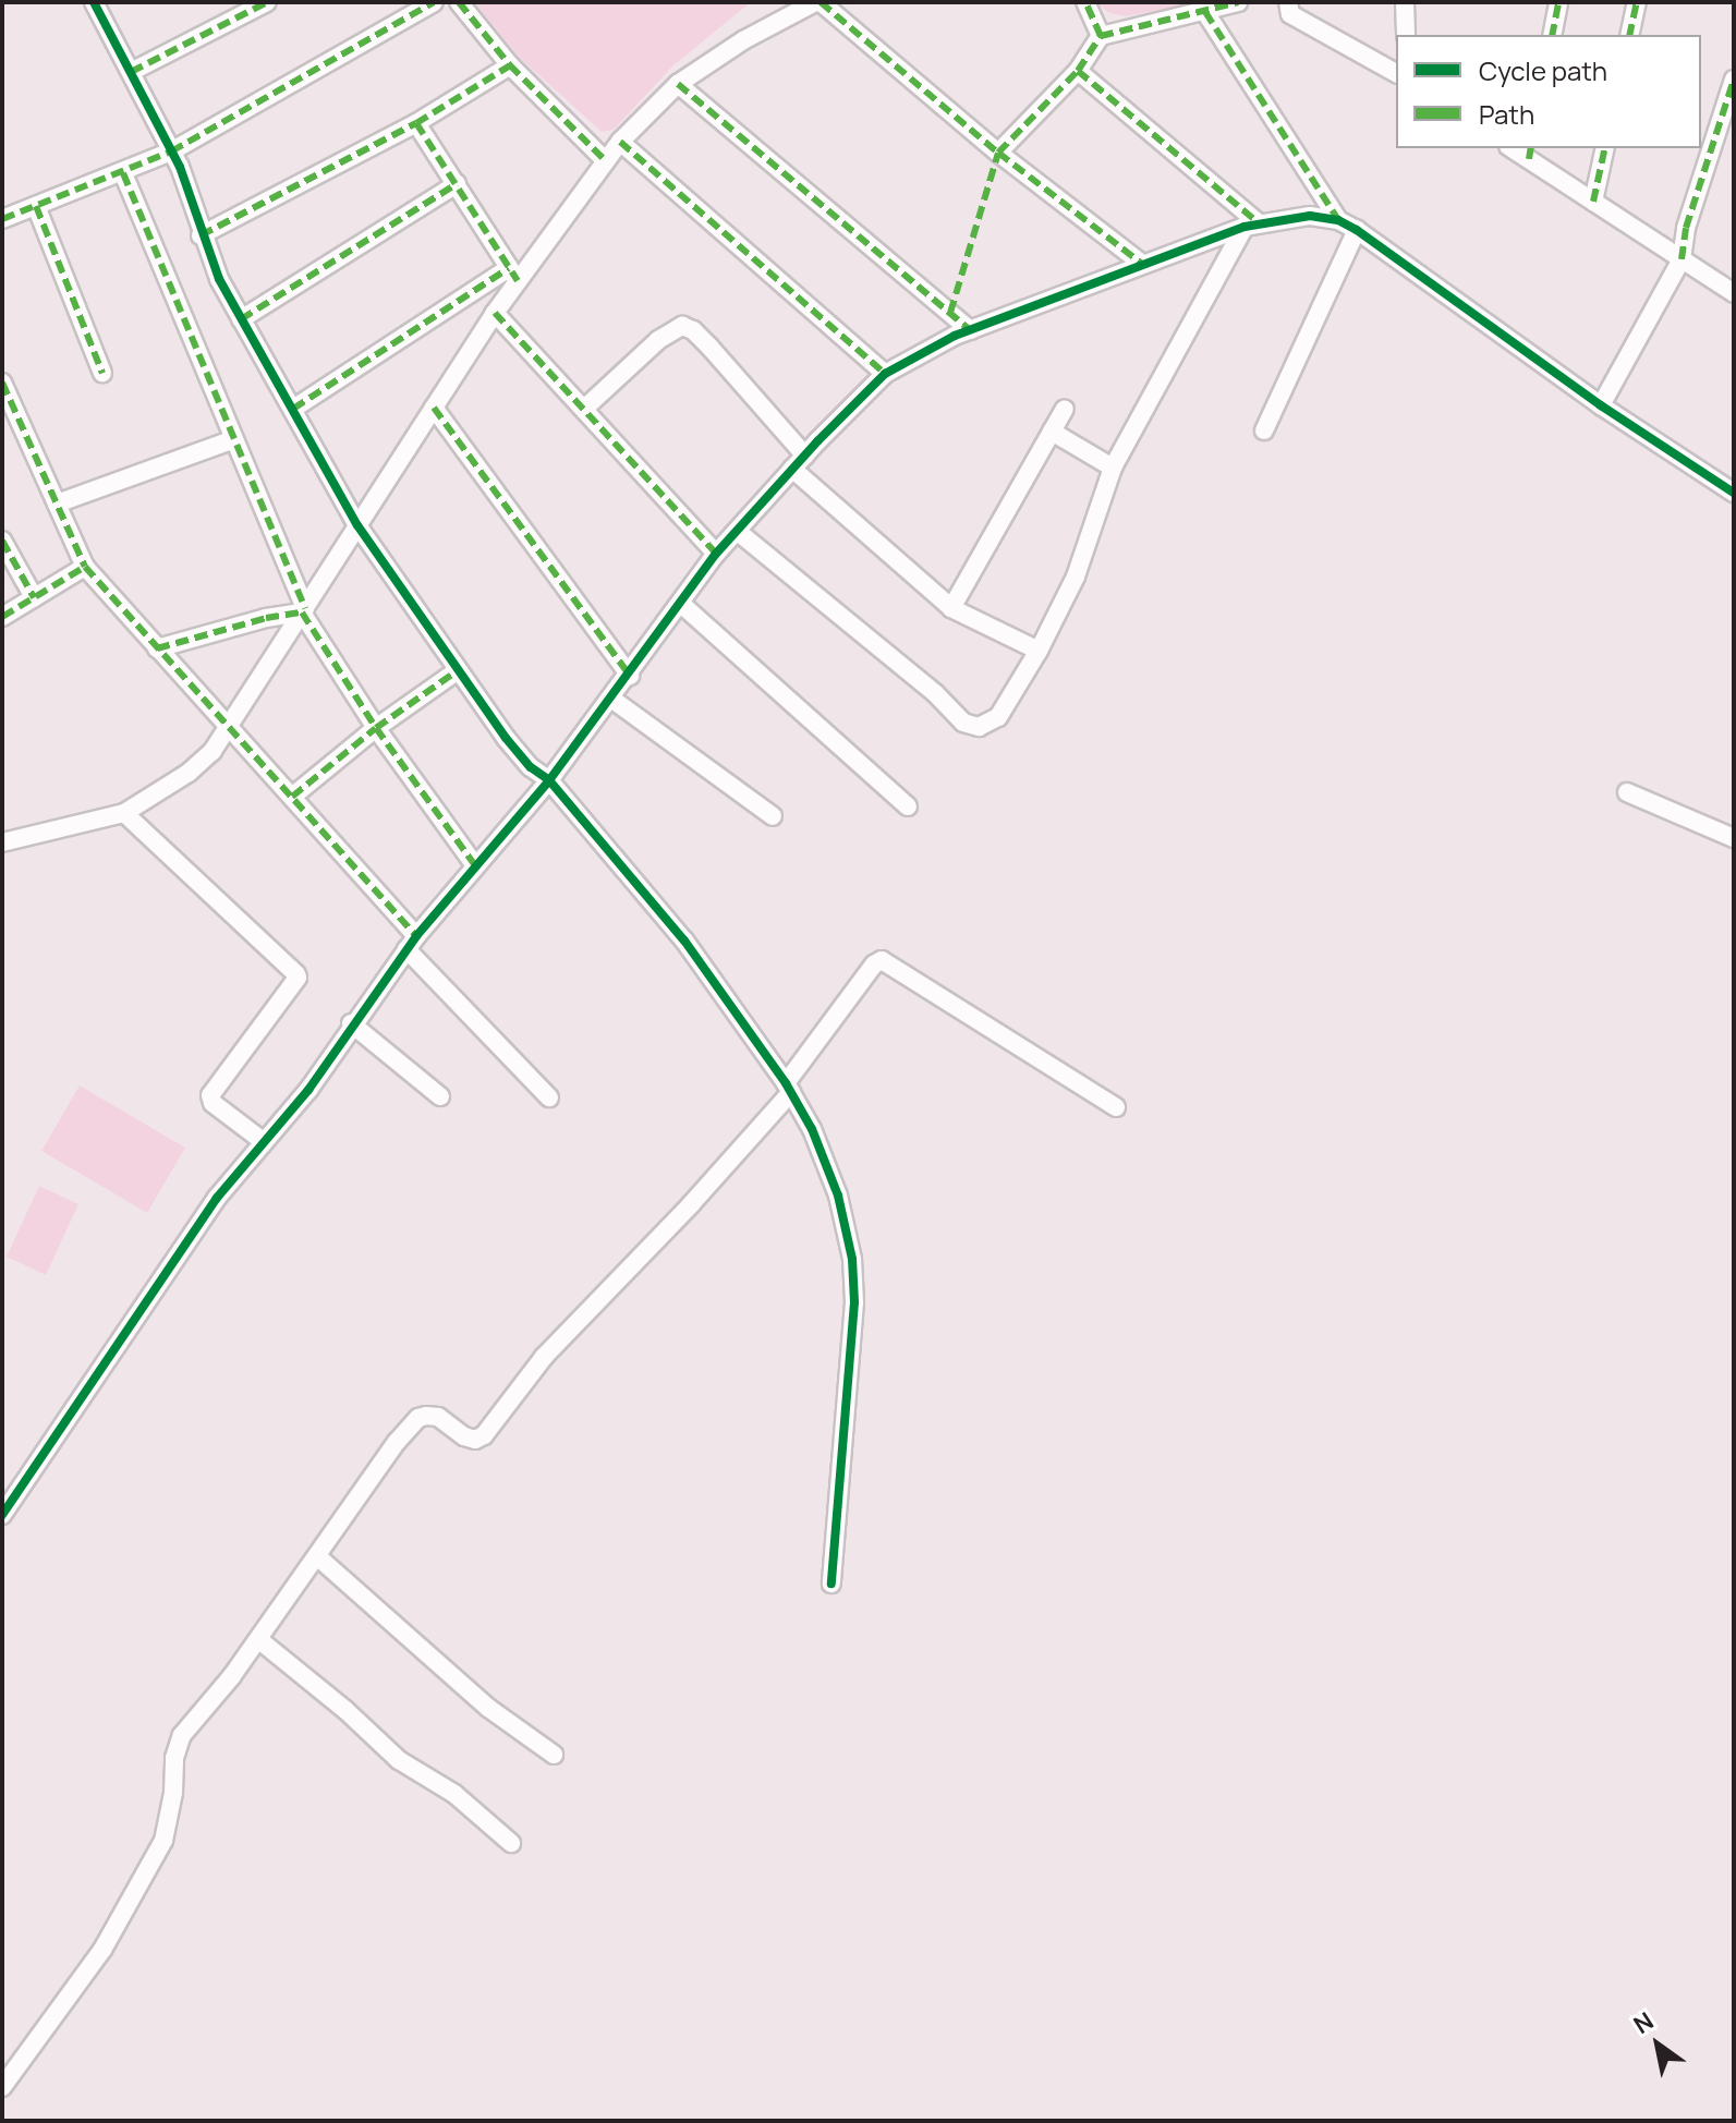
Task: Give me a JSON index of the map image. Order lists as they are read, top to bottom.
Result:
{
  "legend": ["Cycle path", "Path"],
  "north": "top left"
}
